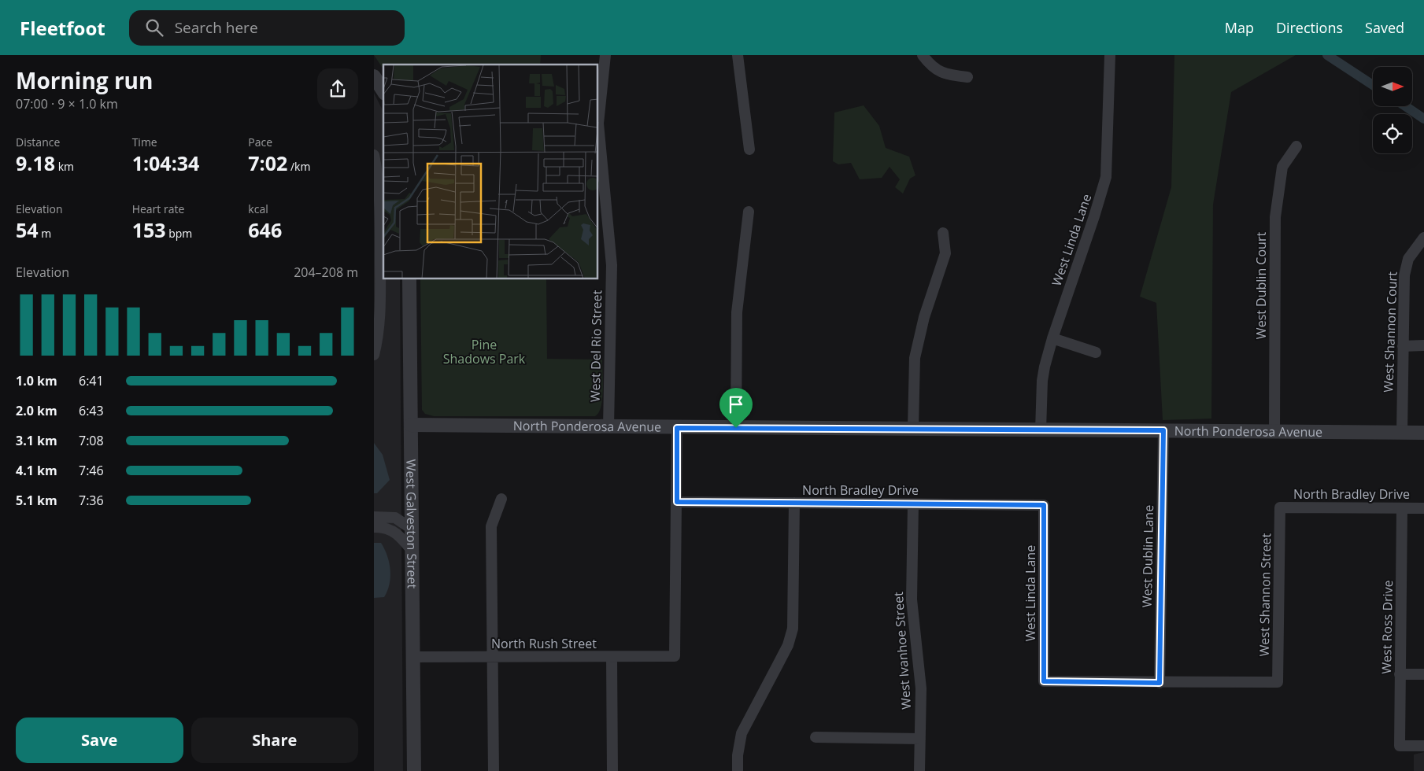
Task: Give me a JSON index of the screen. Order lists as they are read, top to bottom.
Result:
{
  "streets": {
    "street": [
      "West Linda Lane",
      "West Dublin Court",
      "West Shannon Court",
      "West Del Rio Street",
      "North Ponderosa Avenue",
      "North Bradley Drive",
      "West Galveston Street",
      "West Dublin Lane",
      "West Shannon Street",
      "West Ross Drive",
      "North Rush Street",
      "West Ivanhoe Street"
    ]
  },
  "crossings": [
    ["West Linda Lane", "North Ponderosa Avenue"],
    ["West Linda Lane", "North Bradley Drive"],
    ["West Linda Lane", "West Dublin Lane"],
    ["West Linda Lane", "West Shannon Street"],
    ["West Dublin Court", "North Ponderosa Avenue"],
    ["West Shannon Court", "North Ponderosa Avenue"],
    ["West Del Rio Street", "North Ponderosa Avenue"],
    ["North Ponderosa Avenue", "West Galveston Street"],
    ["North Ponderosa Avenue", "West Dublin Lane"],
    ["North Bradley Drive", "West Shannon Street"],
    ["North Bradley Drive", "West Ross Drive"],
    ["North Bradley Drive", "North Rush Street"],
    ["North Bradley Drive", "West Ivanhoe Street"],
    ["West Galveston Street", "North Rush Street"],
    ["West Dublin Lane", "West Shannon Street"]
  ],
  "parks": ["Pine Shadows Park"],
  "north": "right",
  "page": {
    "header": "Fleetfoot",
    "search": "Search here",
    "nav": ["Map", "Directions", "Saved"],
    "heading": ["Morning run", "07:00 · 9 × 1.0 km"],
    "stats": [
      ["Distance", "9.18 km"],
      ["Time", "1:04:34"],
      ["Pace", "7:02 /km"],
      ["Elevation", "54 m"],
      ["Heart rate", "153 bpm"],
      ["kcal", "646"]
    ],
    "chart": ["Elevation", "204–208 m"],
    "list": [
      {
        "name": "1.0 km",
        "note": "6:41"
      },
      {
        "name": "2.0 km",
        "note": "6:43"
      },
      {
        "name": "3.1 km",
        "note": "7:08"
      },
      {
        "name": "4.1 km",
        "note": "7:46"
      },
      {
        "name": "5.1 km",
        "note": "7:36"
      }
    ],
    "buttons": ["Save", "Share"]
  }
}
